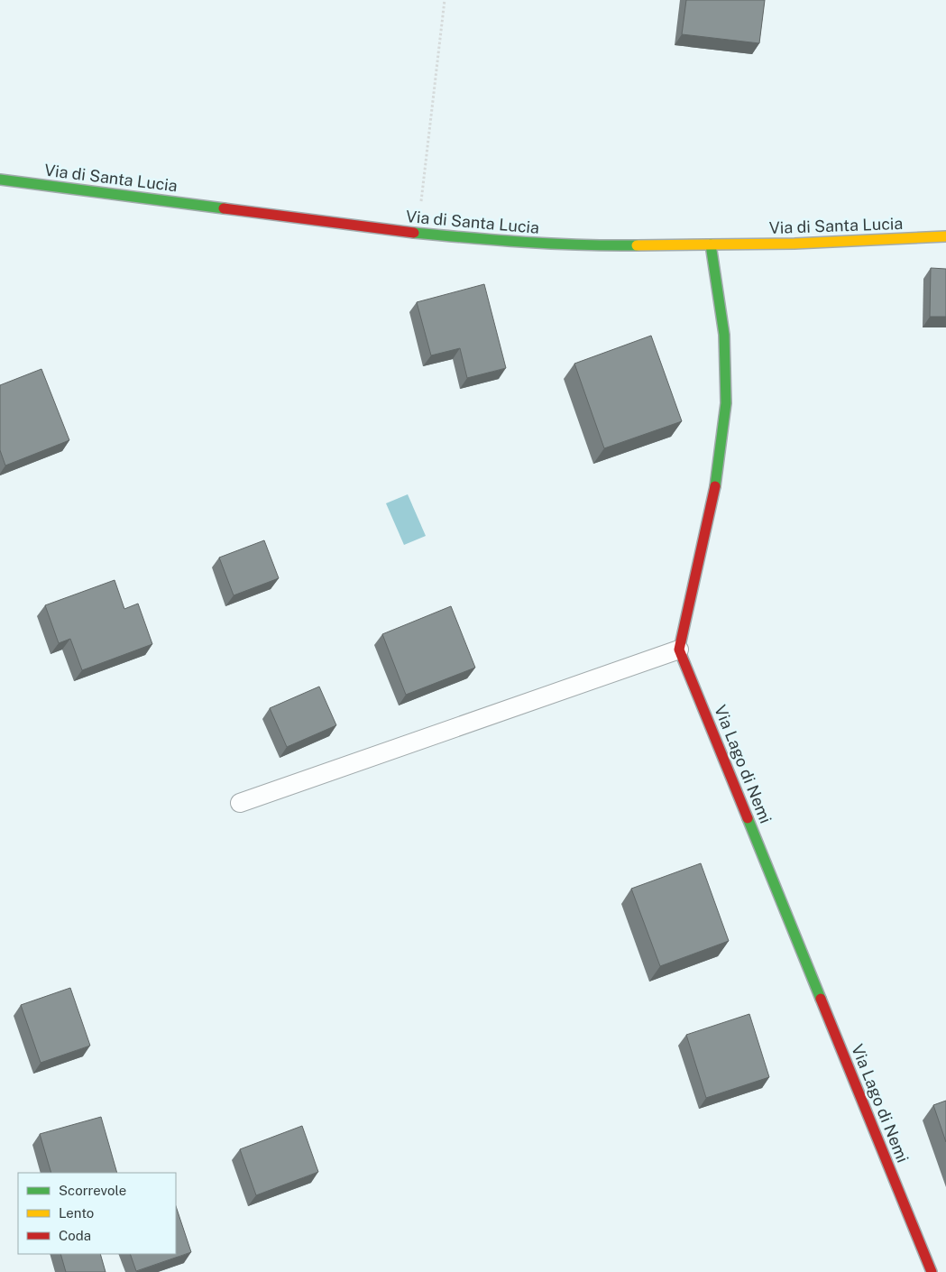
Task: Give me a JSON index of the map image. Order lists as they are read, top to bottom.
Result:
{
  "streets": {
    "street": ["Via di Santa Lucia", "Via Lago di Nemi"]
  },
  "legend": ["Scorrevole", "Lento", "Coda"]
}
